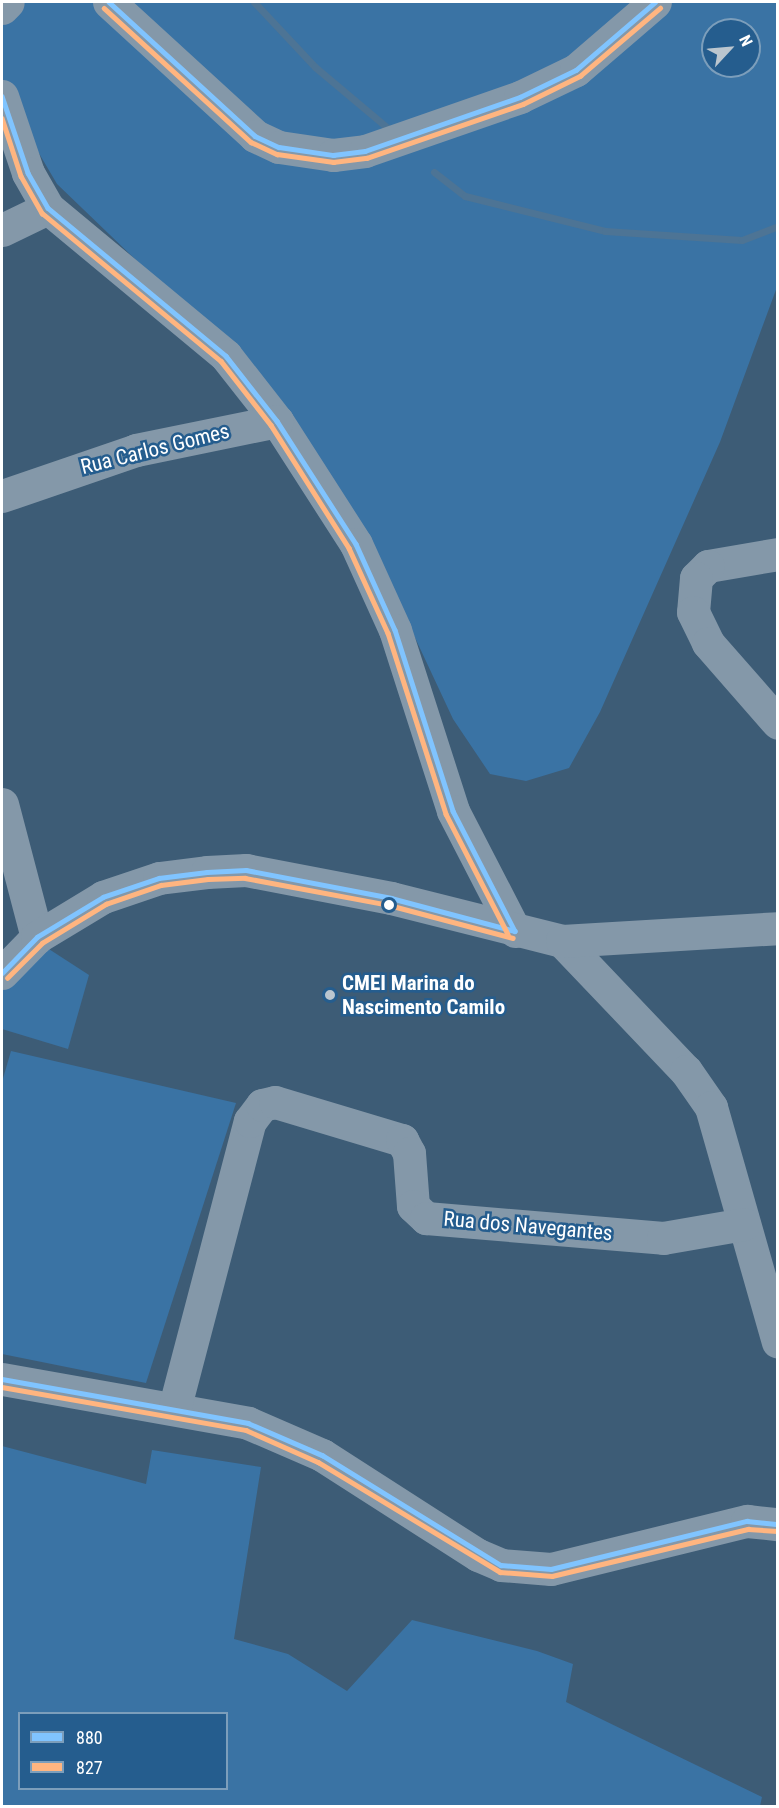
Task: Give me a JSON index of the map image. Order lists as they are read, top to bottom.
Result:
{
  "streets": {
    "street": ["Rua Carlos Gomes", "Rua dos Navegantes"]
  },
  "places": ["CMEI Marina do Nascimento Camilo"],
  "lines": ["transit line 880", "transit line 827"],
  "legend": ["880", "827"],
  "north": "top right"
}
